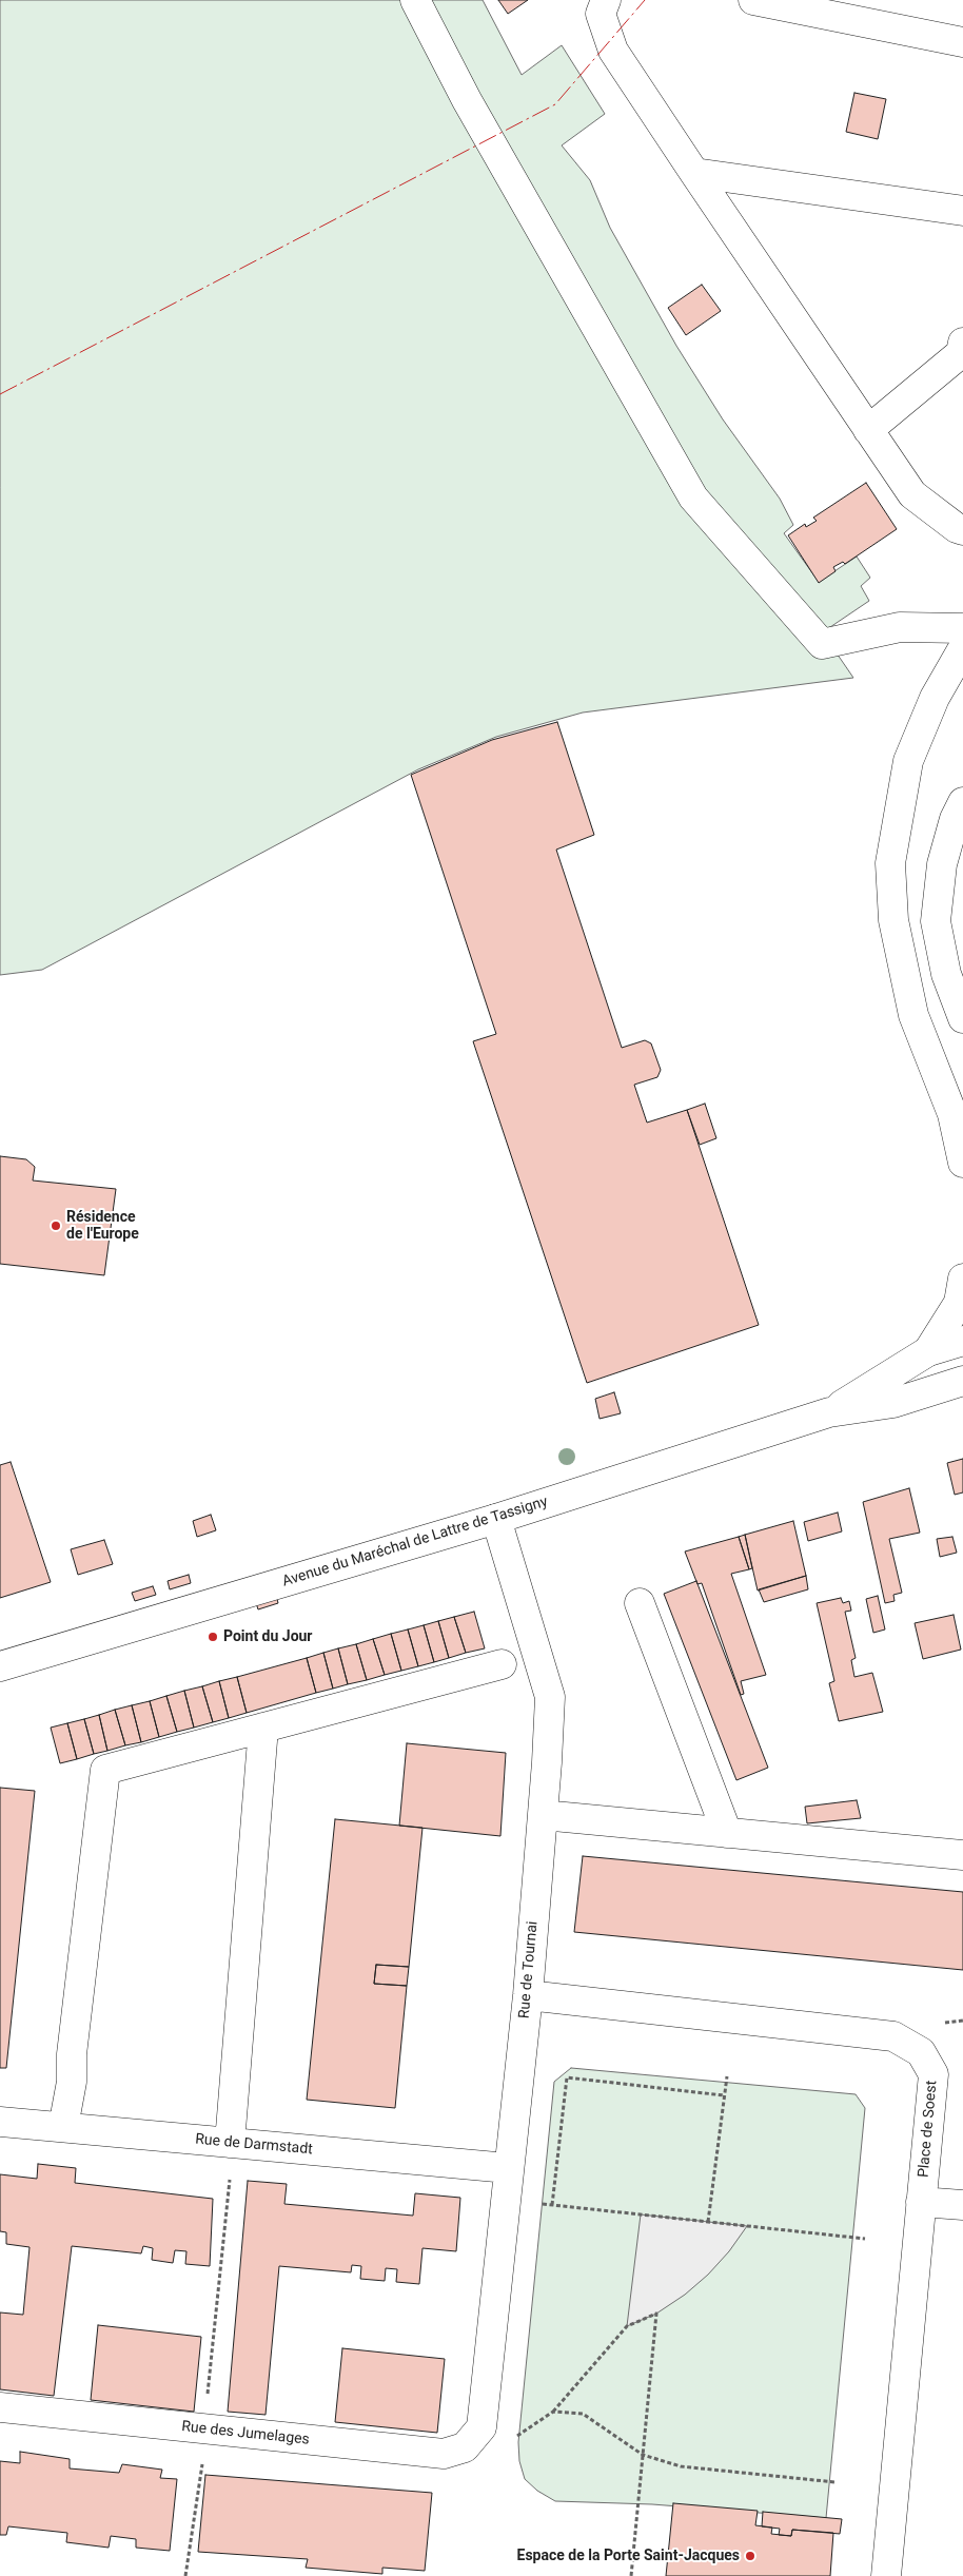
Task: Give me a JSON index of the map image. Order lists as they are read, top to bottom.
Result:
{
  "streets": {
    "main road": [
      "Avenue du Maréchal de Lattre de Tassigny",
      "Rue de Tournai",
      "Place de Soest",
      "Rue de Darmstadt",
      "Rue des Jumelages"
    ]
  },
  "crossings": [
    ["Avenue du Maréchal de Lattre de Tassigny", "Rue de Tournai"],
    ["Rue de Tournai", "Place de Soest"],
    ["Rue de Tournai", "Rue de Darmstadt"],
    ["Rue de Tournai", "Rue des Jumelages"]
  ],
  "places": ["Résidence de l'Europe", "Point du Jour", "Espace de la Porte Saint-Jacques"]
}
